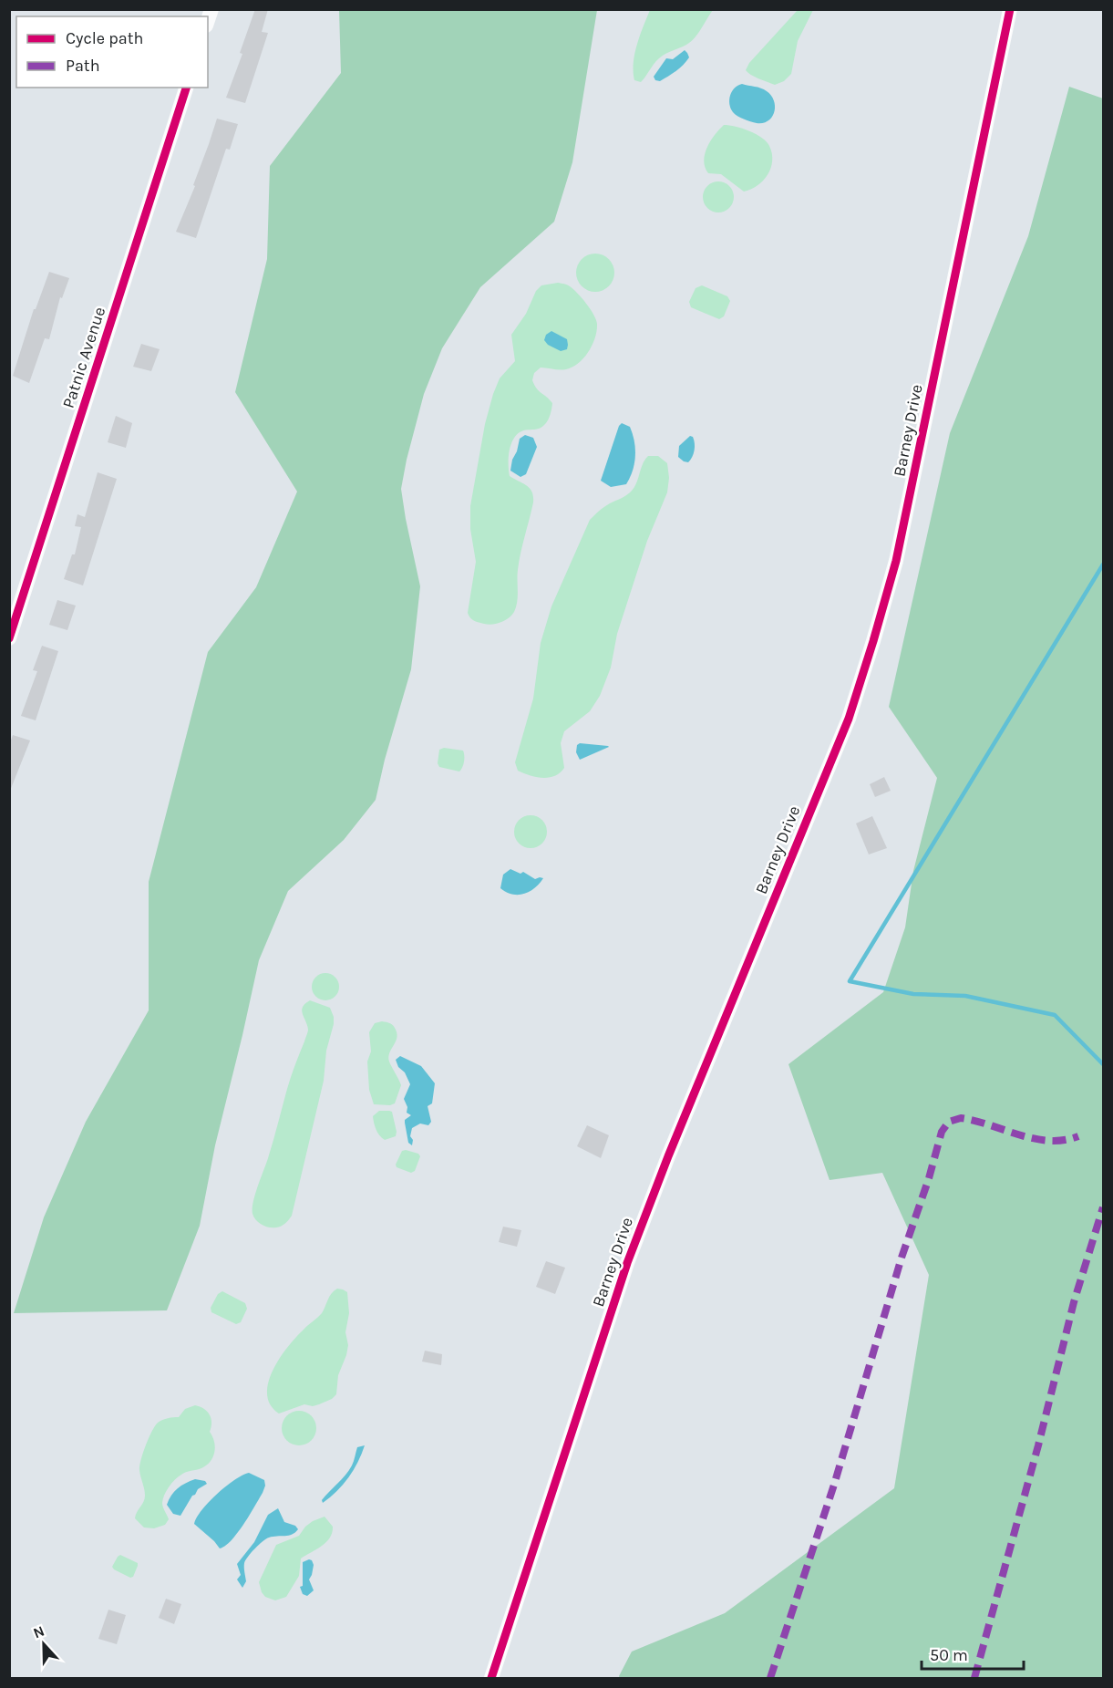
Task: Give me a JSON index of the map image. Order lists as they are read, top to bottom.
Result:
{
  "streets": {
    "street": ["Patnic Avenue", "Barney Drive"]
  },
  "legend": ["Cycle path", "Path"],
  "scale_bar": "50 m",
  "north": "top"
}
